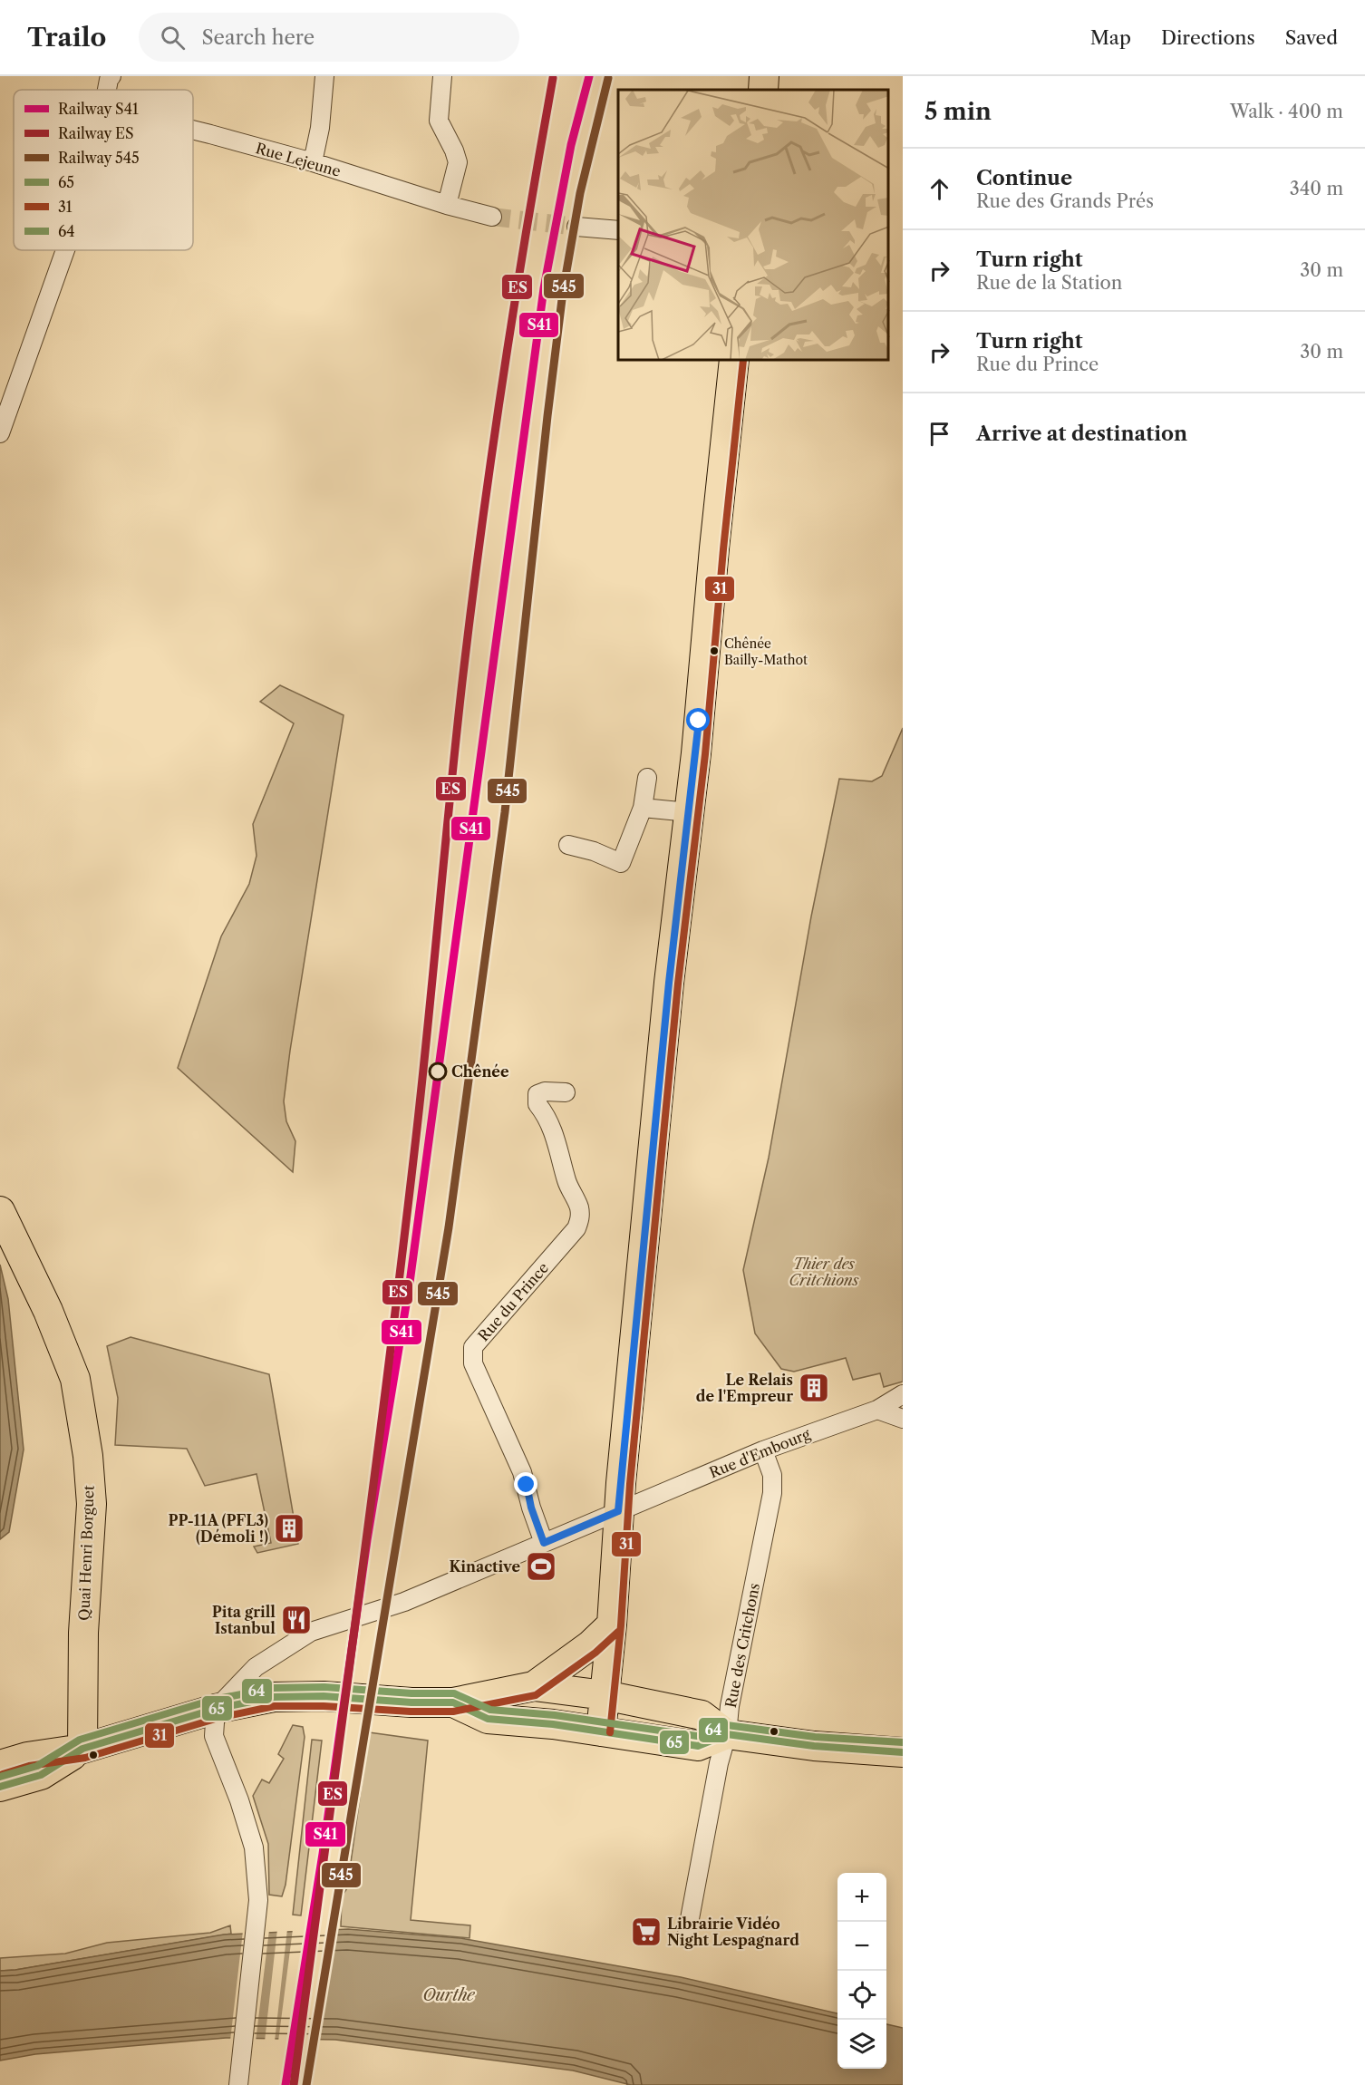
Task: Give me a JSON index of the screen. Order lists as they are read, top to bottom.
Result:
{
  "streets": {
    "main road": ["Quai Henri Borguet"],
    "street": [
      "Rue Lejeune",
      "Rue du Prince",
      "Rue d'Embourg",
      "Rue des Critchons"
    ]
  },
  "crossings": [
    ["Rue du Prince", "Rue d'Embourg"],
    ["Rue d'Embourg", "Rue des Critchons"]
  ],
  "water": ["Ourthe"],
  "parks": ["Thier des Critchions"],
  "places": {
    "other": ["Chênée Bailly-Mathot", "Chênée"],
    "building": ["Le Relais de l'Empreur", "PP-11A (PFL3) (Démoli !)"],
    "sports": ["Kinactive"],
    "restaurant": ["Pita grill Istanbul"],
    "supermarket": ["Librairie Vidéo Night Lespagnard"]
  },
  "lines": [
    "rail line S41",
    "rail line ES",
    "rail line 545",
    "transit line 31",
    "transit line 64",
    "transit line 65"
  ],
  "legend": [
    "Railway S41",
    "Railway ES",
    "Railway 545",
    "65",
    "31",
    "64"
  ],
  "page": {
    "header": "Trailo",
    "search": "Search here",
    "nav": ["Map", "Directions", "Saved"],
    "heading": ["5 min", "Walk · 400 m"],
    "list": [
      ["Continue", "Rue des Grands Prés", "340 m"],
      ["Turn right", "Rue de la Station", "30 m"],
      ["Turn right", "Rue du Prince", "30 m"],
      "Arrive at destination"
    ],
    "map_buttons": ["+", "−"]
  }
}
